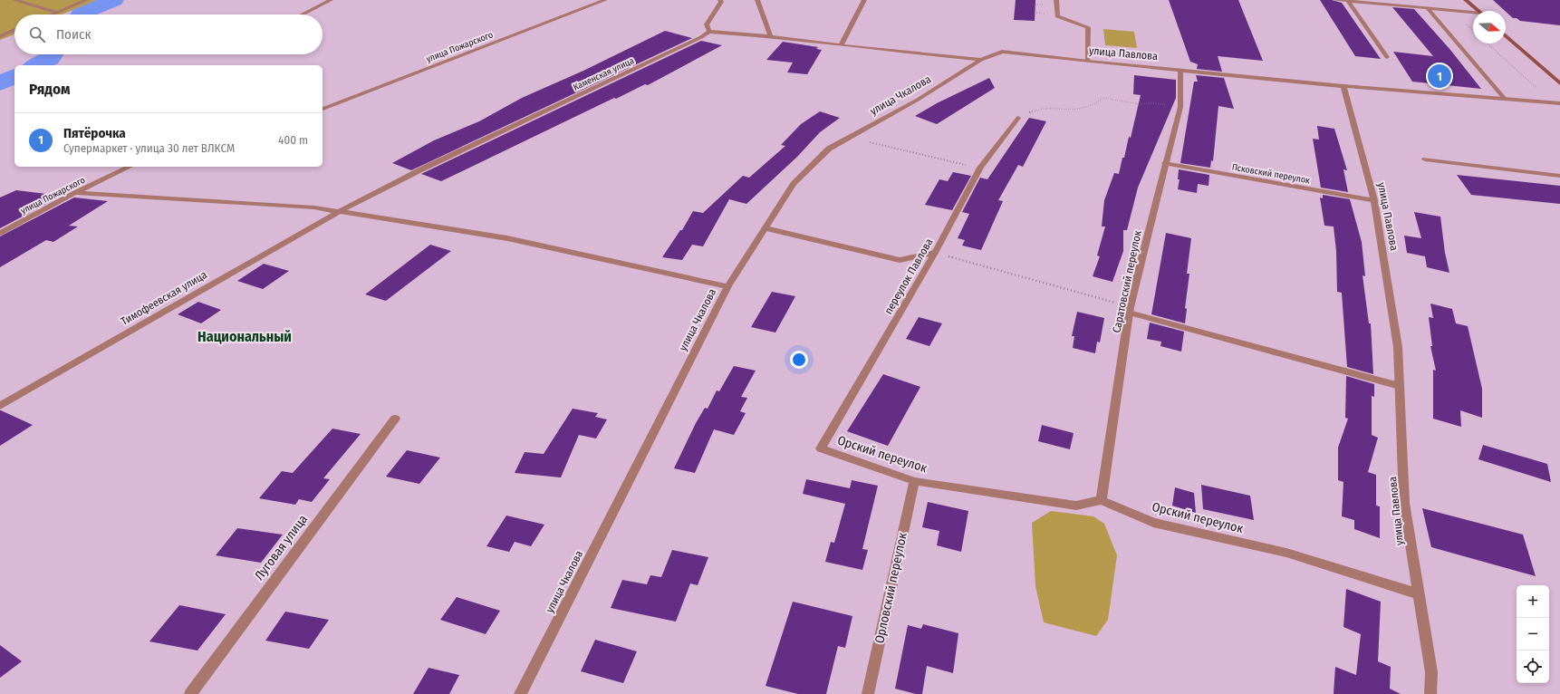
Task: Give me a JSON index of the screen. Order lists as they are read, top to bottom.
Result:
{
  "streets": {
    "street": [
      "улица Пожарского",
      "улица Павлова",
      "Каменская улица",
      "улица Чкалова",
      "Псковский переулок",
      "переулок Павлова",
      "Саратовский переулок",
      "Тимофеевская улица",
      "Орский переулок",
      "Луговая улица",
      "Орловский переулок"
    ]
  },
  "crossings": [
    ["улица Павлова", "улица Чкалова"],
    ["улица Павлова", "Псковский переулок"],
    ["улица Павлова", "Саратовский переулок"],
    ["улица Павлова", "Орский переулок"],
    ["Каменская улица", "Тимофеевская улица"],
    ["Псковский переулок", "Саратовский переулок"],
    ["переулок Павлова", "Орский переулок"],
    ["Саратовский переулок", "Орский переулок"],
    ["Орский переулок", "Орловский переулок"]
  ],
  "districts": ["Национальный"],
  "north": "right",
  "page": {
    "search": "Поиск",
    "pins": "1",
    "heading": "Рядом",
    "list": [
      {
        "mark": "1",
        "name": "Пятёрочка",
        "note": "Супермаркет · улица 30 лет ВЛКСМ",
        "value": "400 m"
      }
    ],
    "map_buttons": ["+", "−"]
  }
}
